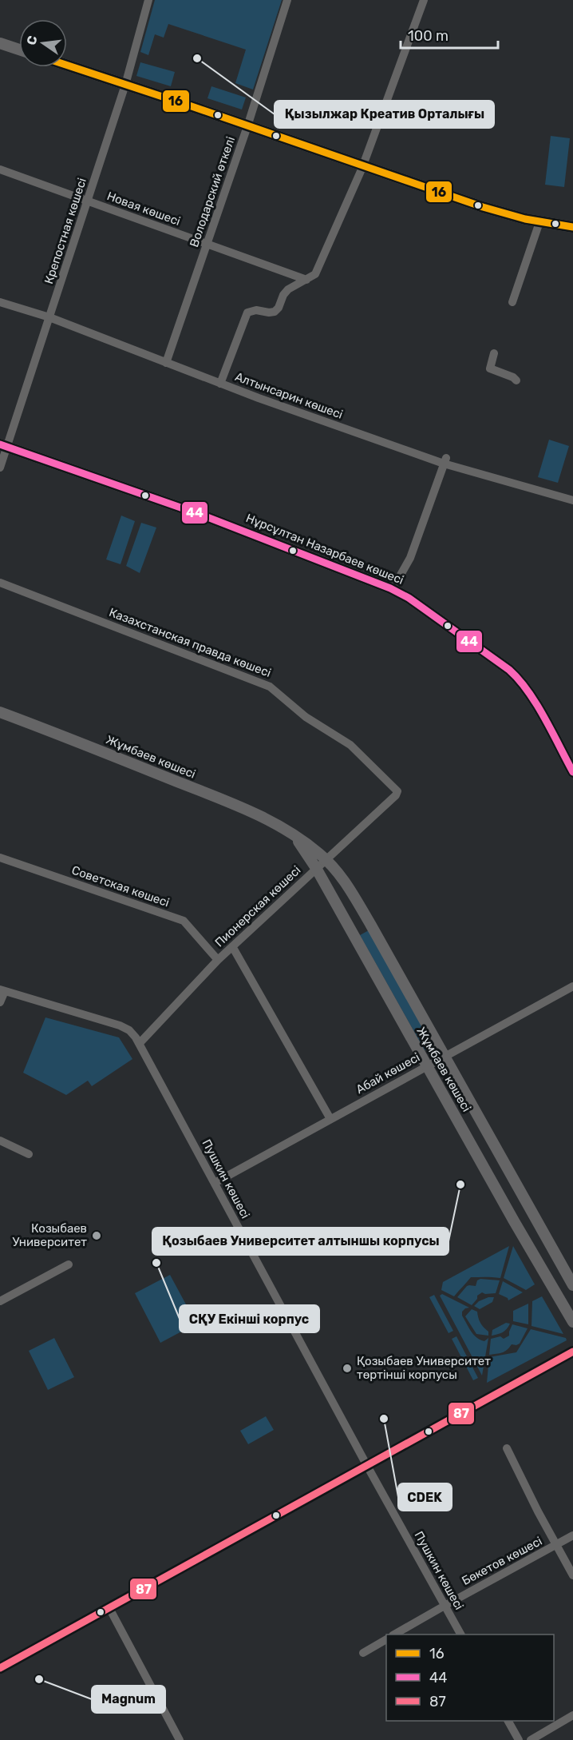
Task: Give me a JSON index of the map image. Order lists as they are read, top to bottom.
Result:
{
  "streets": {
    "main road": ["Нұрсұлтан Назарбаев көшесі", "Жұмбаев көшесі"],
    "street": [
      "Володарский өткелі",
      "Новая көшесі",
      "Крепостная көшесі",
      "Алтынсарин көшесі",
      "Казахстанская правда көшесі",
      "Советская көшесі",
      "Пионерская көшесі",
      "Абай көшесі",
      "Пушкин көшесі",
      "Бөкетов көшесі"
    ]
  },
  "crossings": [
    ["Володарский өткелі", "Новая көшесі"],
    ["Володарский өткелі", "Алтынсарин көшесі"],
    ["Новая көшесі", "Крепостная көшесі"],
    ["Крепостная көшесі", "Алтынсарин көшесі"],
    ["Крепостная көшесі", "Нұрсұлтан Назарбаев көшесі"],
    ["Казахстанская правда көшесі", "Пионерская көшесі"],
    ["Жұмбаев көшесі", "Пионерская көшесі"],
    ["Жұмбаев көшесі", "Абай көшесі"],
    ["Советская көшесі", "Пионерская көшесі"],
    ["Пионерская көшесі", "Пушкин көшесі"],
    ["Абай көшесі", "Пушкин көшесі"],
    ["Пушкин көшесі", "Бөкетов көшесі"]
  ],
  "places": [
    "Қызылжар Креатив Орталығы",
    "Қозыбаев Университет алтыншы корпусы",
    "Козыбаев Университет",
    "СҚУ Екінші корпус",
    "Қозыбаев Университет төртінші корпусы",
    "CDEK",
    "Magnum"
  ],
  "lines": ["transit line 16", "transit line 44", "transit line 87"],
  "legend": ["16", "44", "87"],
  "scale_bar": "100 m",
  "north": "left"
}
